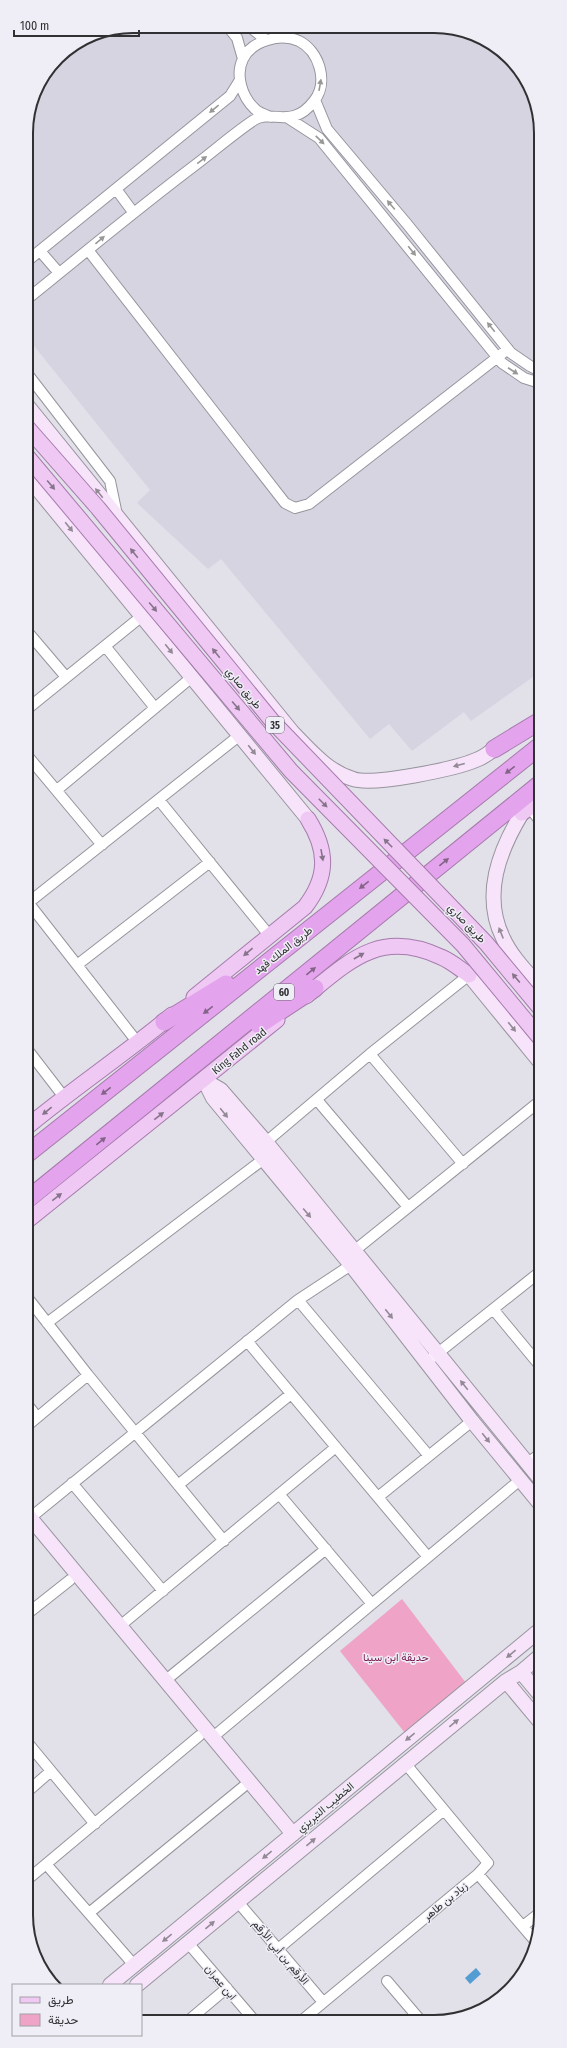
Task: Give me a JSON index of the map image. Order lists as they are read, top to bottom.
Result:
{
  "streets": {
    "highway": ["طريق الملك فهد", "60"],
    "main road": ["طريق صاري", "35", "King Fahd road"],
    "street": [
      "الخطيب التبريزي",
      "زياد بن طاهر",
      "الأرقم بن أبي الأرقم",
      "ابن عمران"
    ]
  },
  "crossings": [
    ["الخطيب التبريزي", "زياد بن طاهر"],
    ["الخطيب التبريزي", "الأرقم بن أبي الأرقم"],
    ["الخطيب التبريزي", "ابن عمران"],
    ["زياد بن طاهر", "الأرقم بن أبي الأرقم"]
  ],
  "one_way": ["طريق الملك فهد", "King Fahd road"],
  "parks": ["حديقة ابن سينا"],
  "legend": ["طريق", "حديقة"],
  "scale_bar": "100 m"
}
